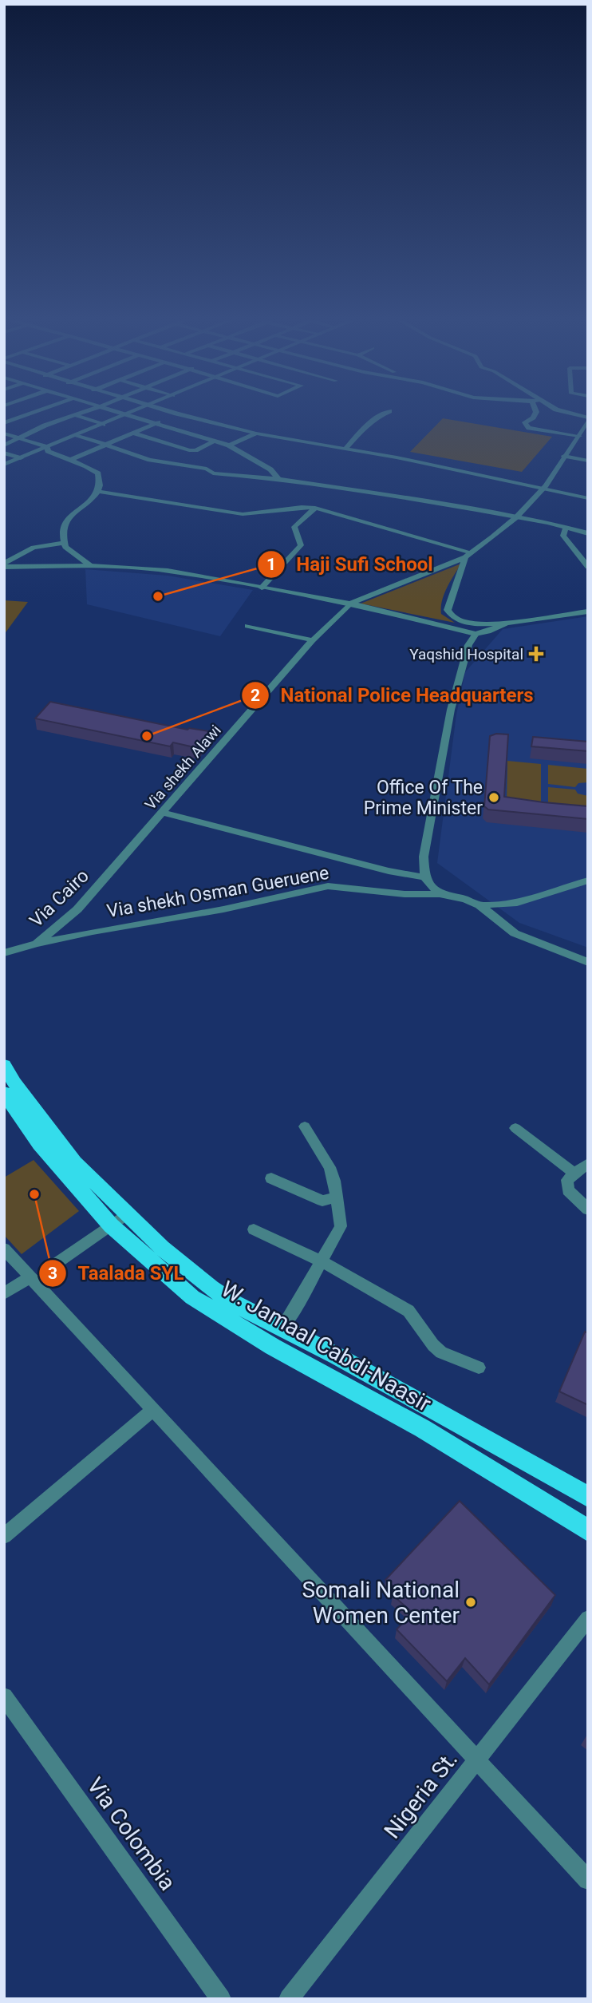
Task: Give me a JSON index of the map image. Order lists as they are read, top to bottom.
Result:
{
  "streets": {
    "highway": ["W. Jamaal Cabdi-Naasir"],
    "street": [
      "Via shekh Alawi",
      "Via shekh Osman Gueruene",
      "Via Cairo",
      "Nigeria St.",
      "Via Colombia"
    ]
  },
  "crossings": [
    ["Via shekh Alawi", "Via Cairo"],
    ["Via shekh Osman Gueruene", "Via Cairo"]
  ],
  "places": {
    "other": [
      "Haji Sufi School",
      "National Police Headquarters",
      "Office Of The Prime Minister",
      "Taalada SYL",
      "Somali National Women Center"
    ],
    "health": ["Yaqshid Hospital"]
  }
}
